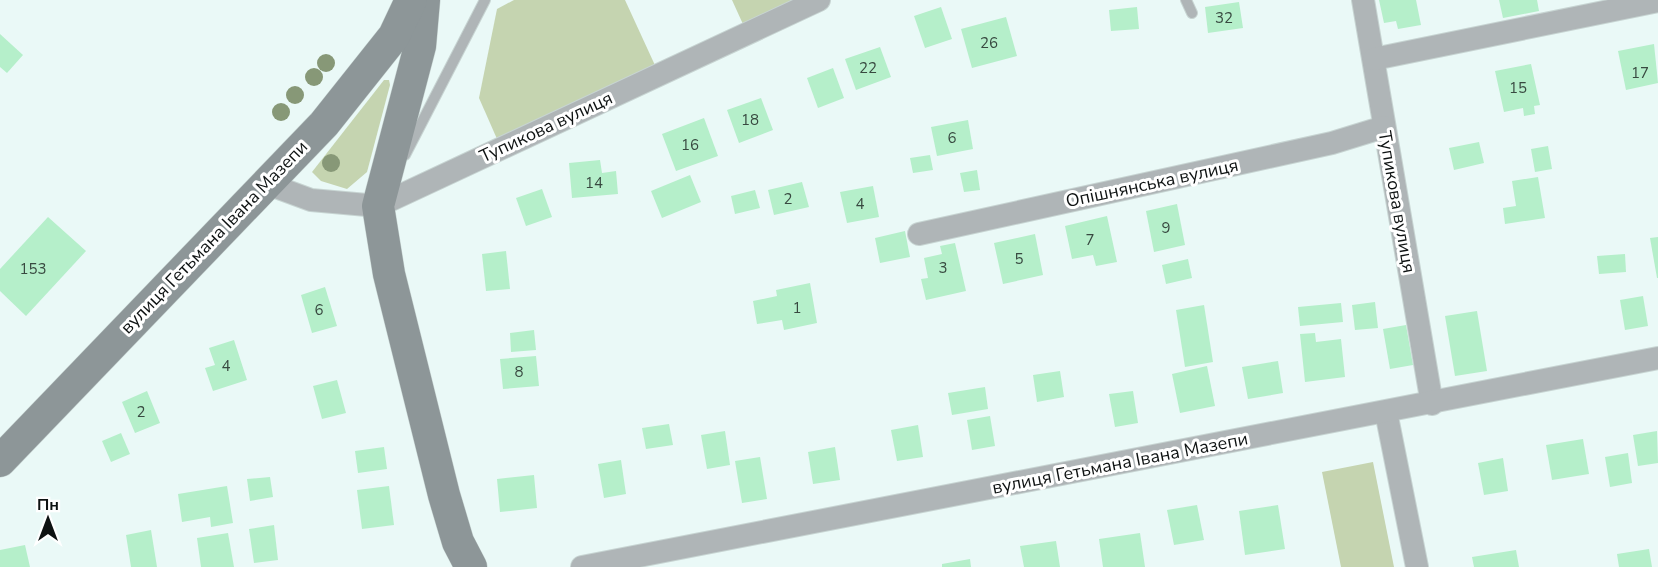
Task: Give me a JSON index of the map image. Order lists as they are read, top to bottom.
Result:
{
  "streets": {
    "main road": ["вулиця Гетьмана Івана Мазепи"],
    "street": ["Тупикова вулиця", "Опішнянська вулиця"]
  },
  "crossings": [
    ["Тупикова вулиця", "Опішнянська вулиця"],
    ["Тупикова вулиця", "вулиця Гетьмана Івана Мазепи"]
  ],
  "house_numbers": [
    "32",
    "26",
    "22",
    "17",
    "15",
    "18",
    "6",
    "16",
    "14",
    "2",
    "4",
    "9",
    "7",
    "5",
    "3",
    "153",
    "1",
    "6",
    "4",
    "8",
    "2"
  ],
  "north": "top"
}
